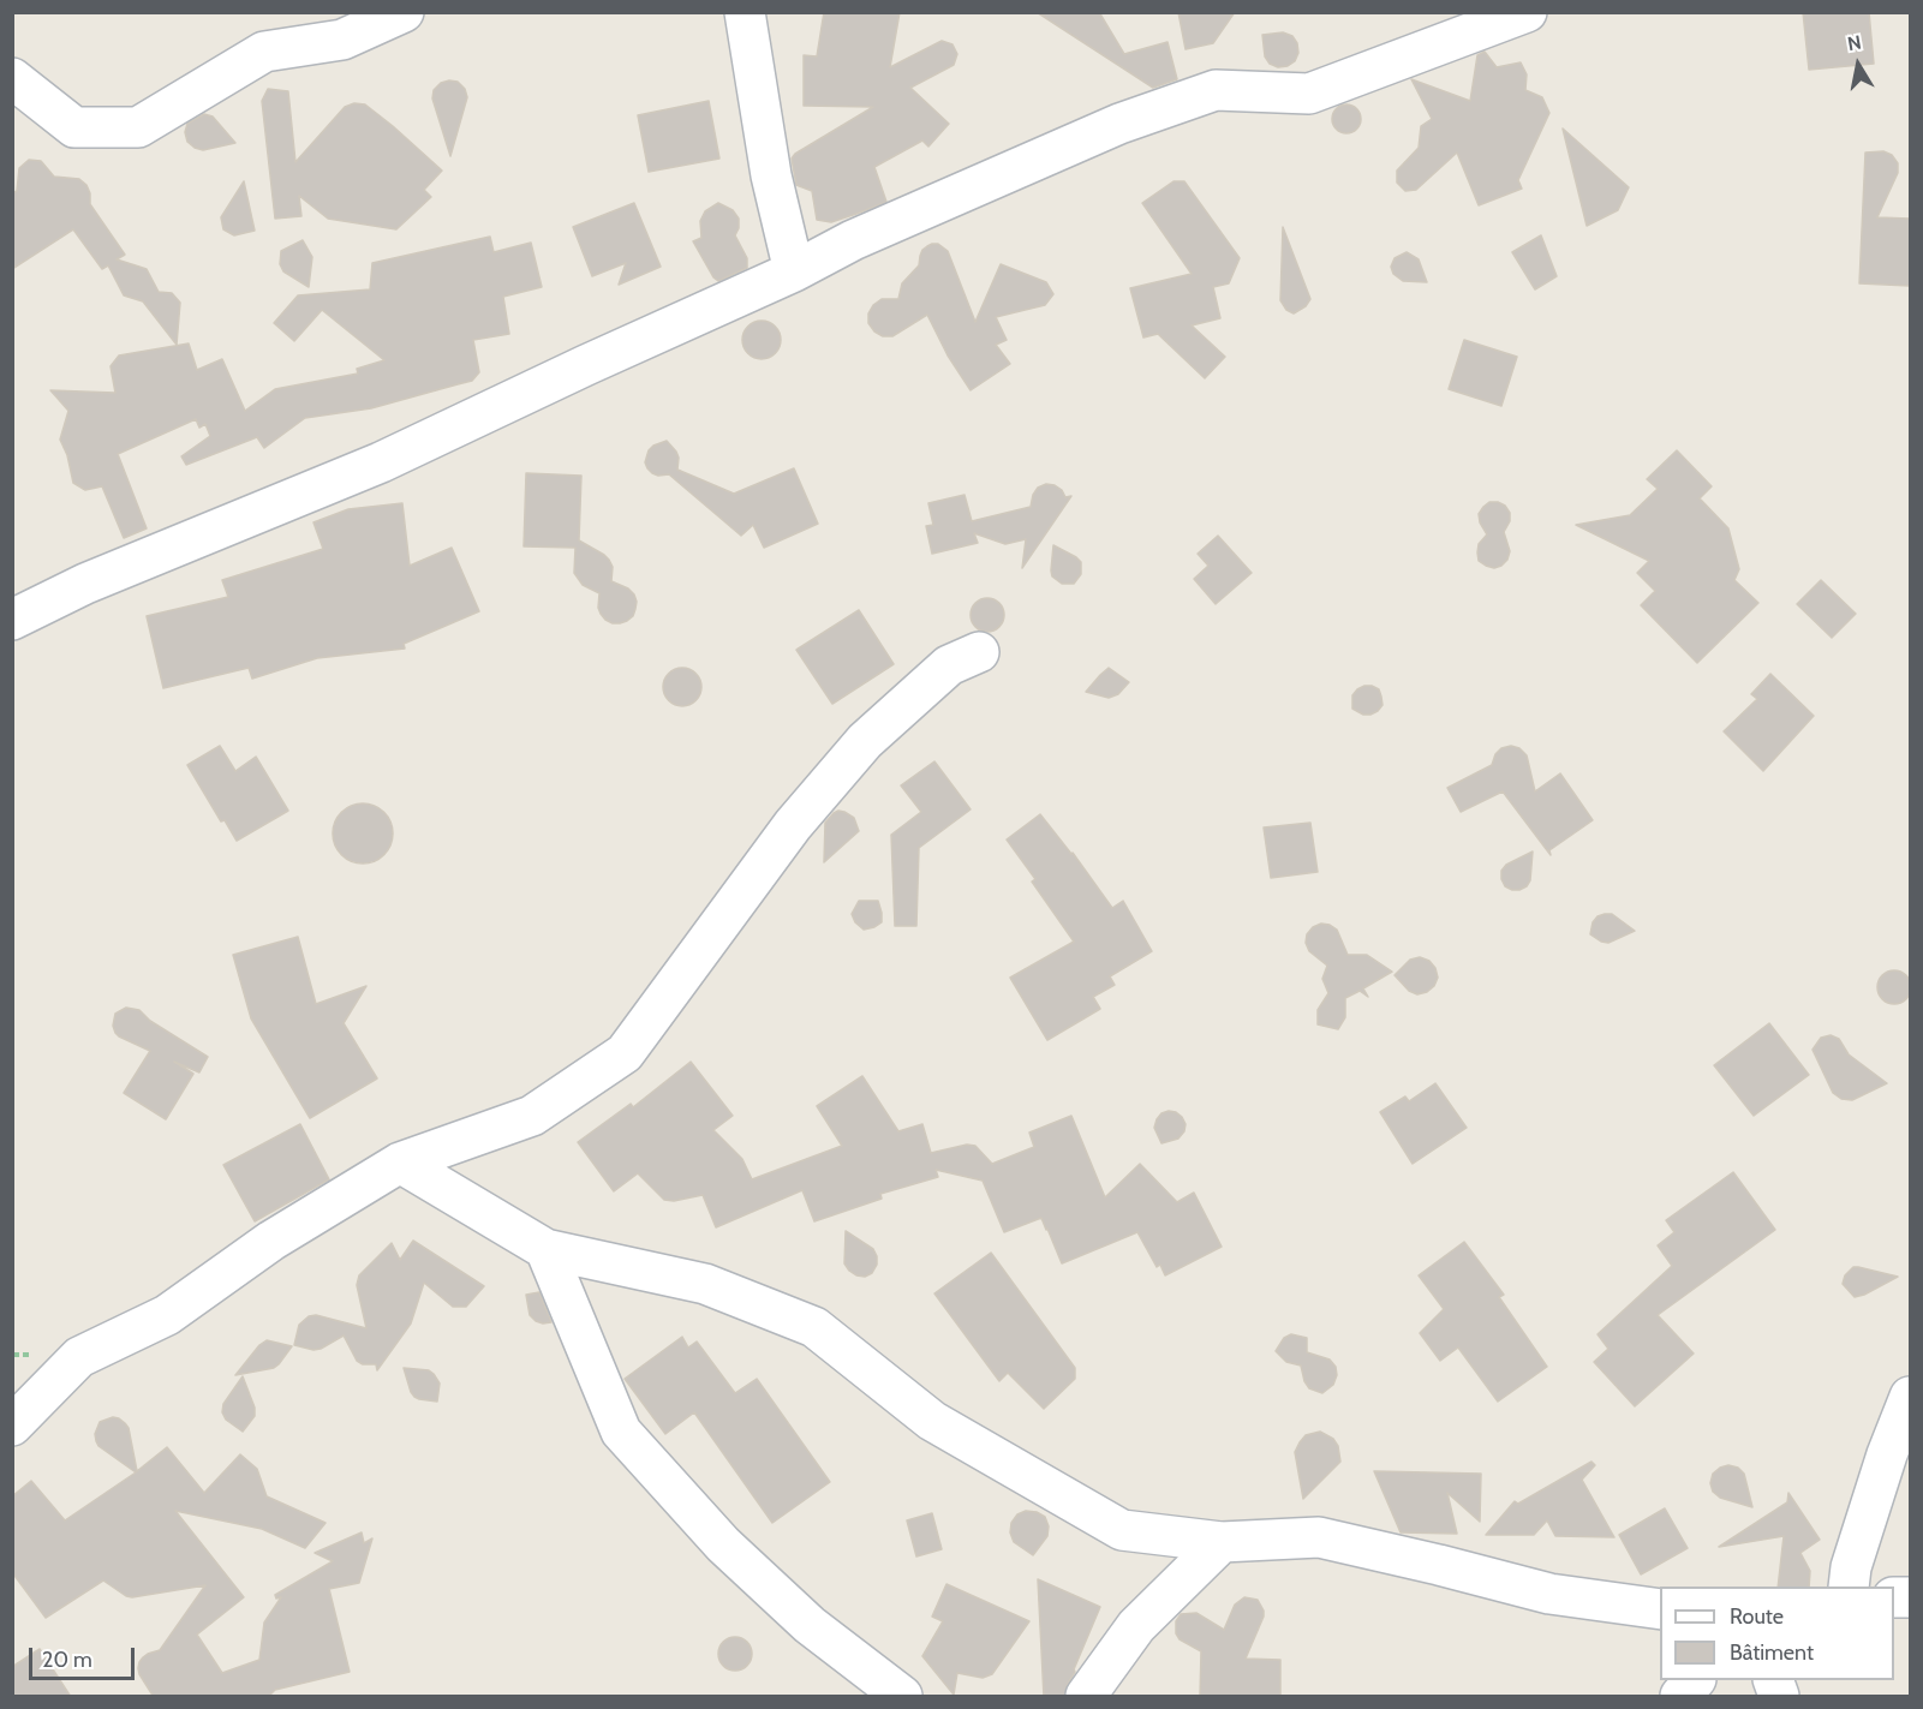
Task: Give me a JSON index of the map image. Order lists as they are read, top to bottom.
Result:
{
  "legend": ["Route", "Bâtiment"],
  "scale_bar": "20 m",
  "north": "top"
}
